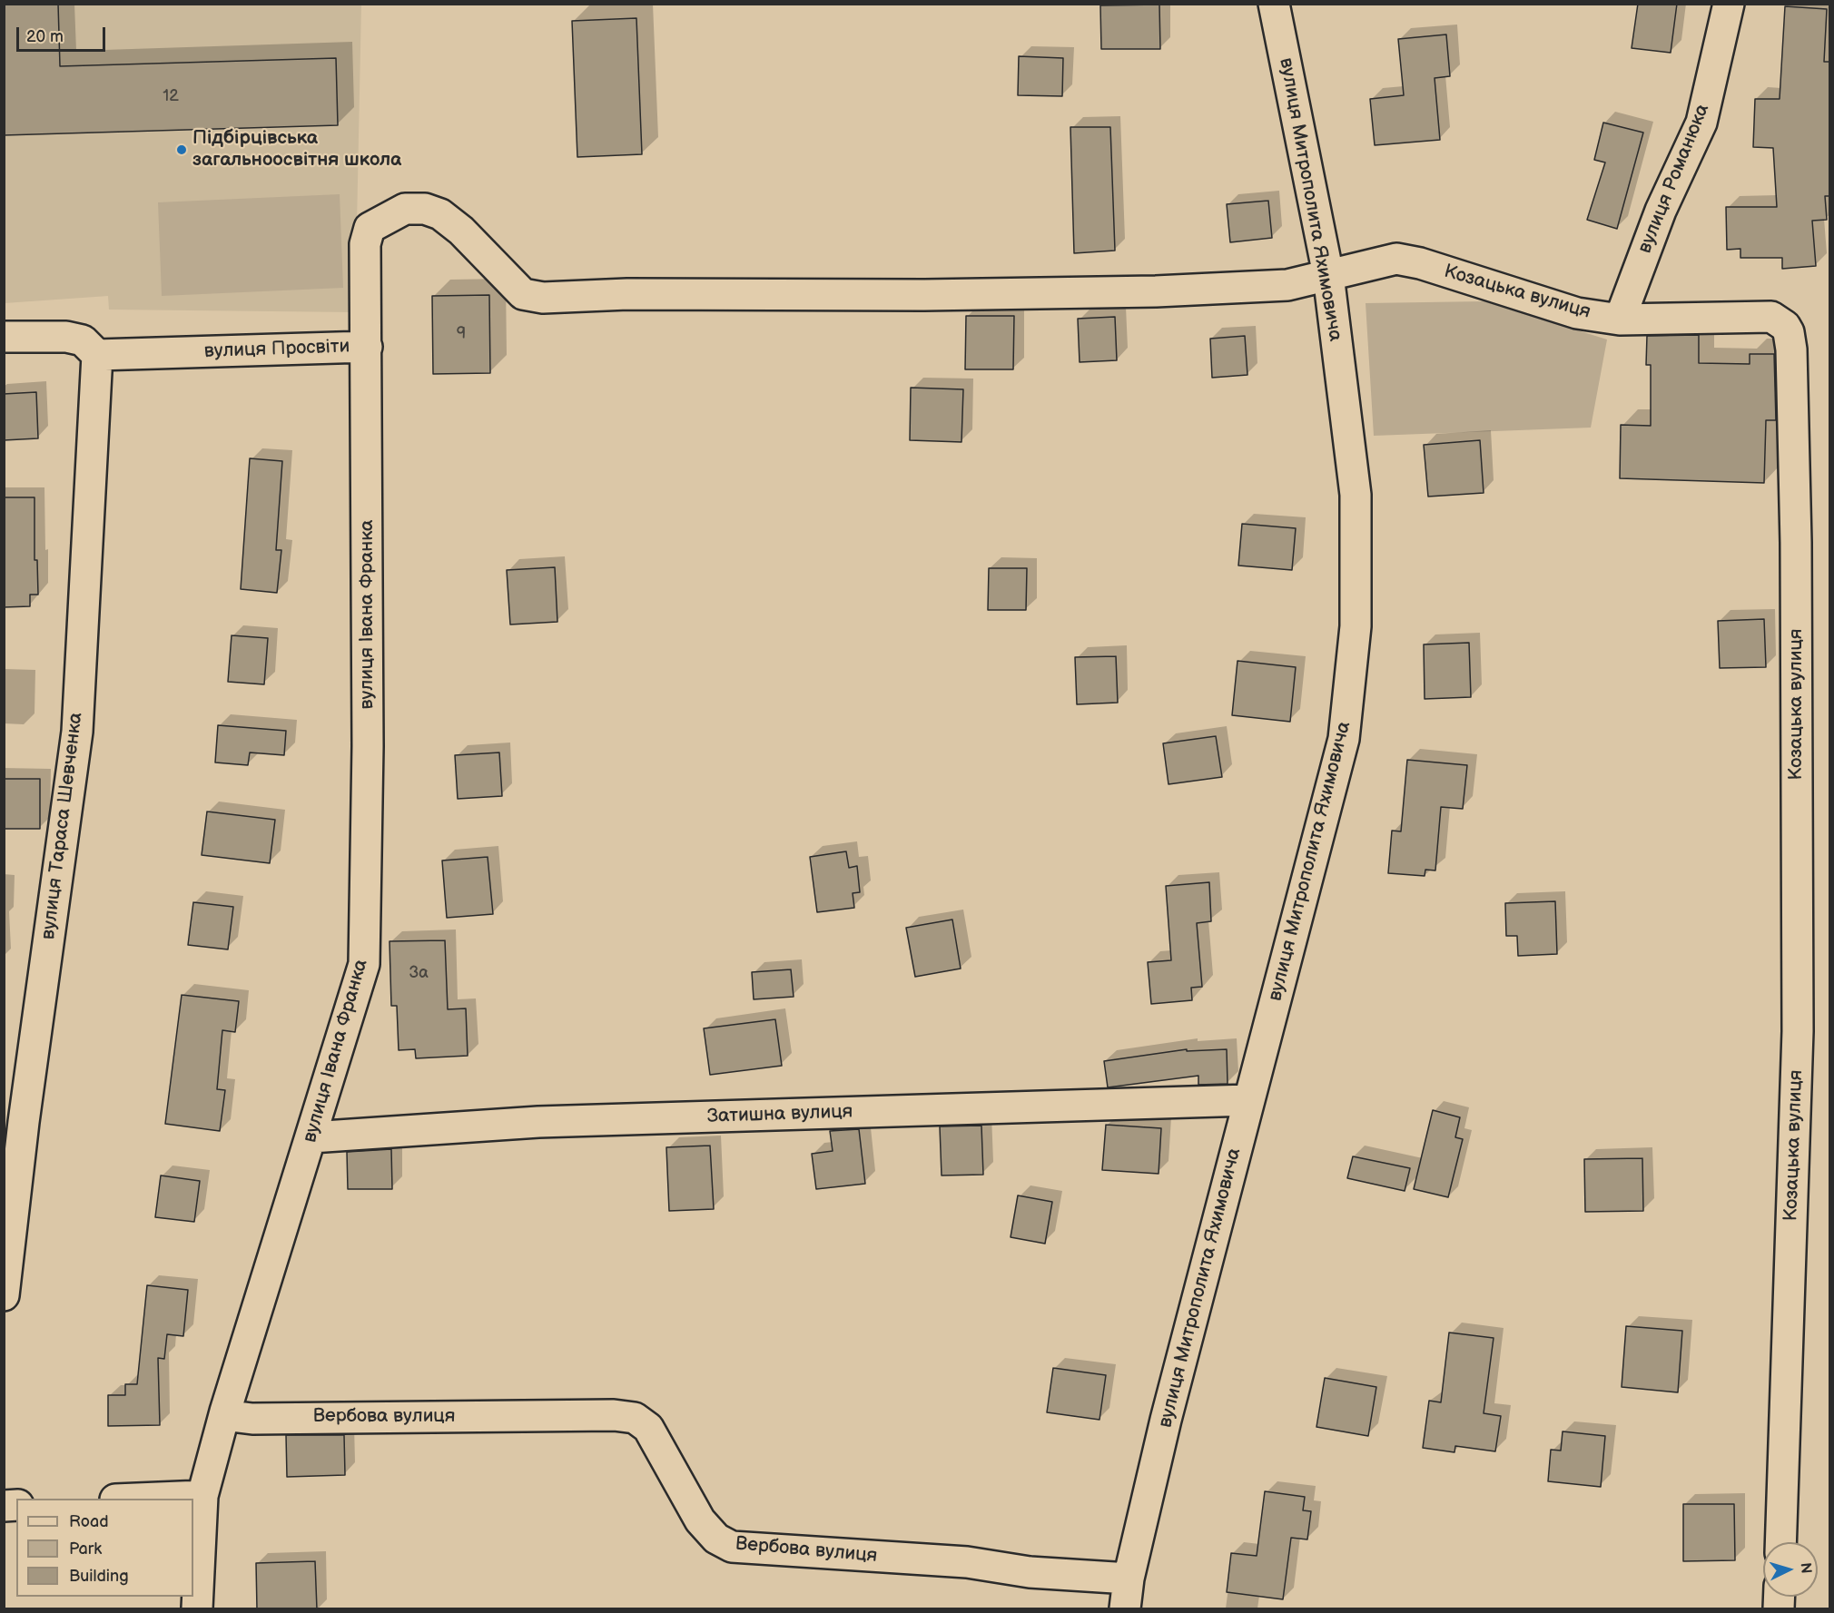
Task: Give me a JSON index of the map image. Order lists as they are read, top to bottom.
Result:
{
  "streets": {
    "street": [
      "вулиця Романюка",
      "вулиця Митрополита Яхимовича",
      "Козацька вулиця",
      "вулиця Просвіти",
      "вулиця Івана Франка",
      "вулиця Тараса Шевченка",
      "Затишна вулиця",
      "Вербова вулиця"
    ]
  },
  "crossings": [
    ["вулиця Романюка", "Козацька вулиця"],
    ["вулиця Митрополита Яхимовича", "Козацька вулиця"],
    ["вулиця Митрополита Яхимовича", "Затишна вулиця"],
    ["вулиця Митрополита Яхимовича", "Вербова вулиця"],
    ["Козацька вулиця", "вулиця Просвіти"],
    ["вулиця Просвіти", "вулиця Івана Франка"],
    ["вулиця Просвіти", "вулиця Тараса Шевченка"],
    ["вулиця Івана Франка", "Затишна вулиця"],
    ["вулиця Івана Франка", "Вербова вулиця"]
  ],
  "places": ["Підбірцівська загальноосвітня школа"],
  "house_numbers": ["12", "9", "3а"],
  "legend": ["Road", "Park", "Building"],
  "scale_bar": "20 m",
  "north": "right"
}
